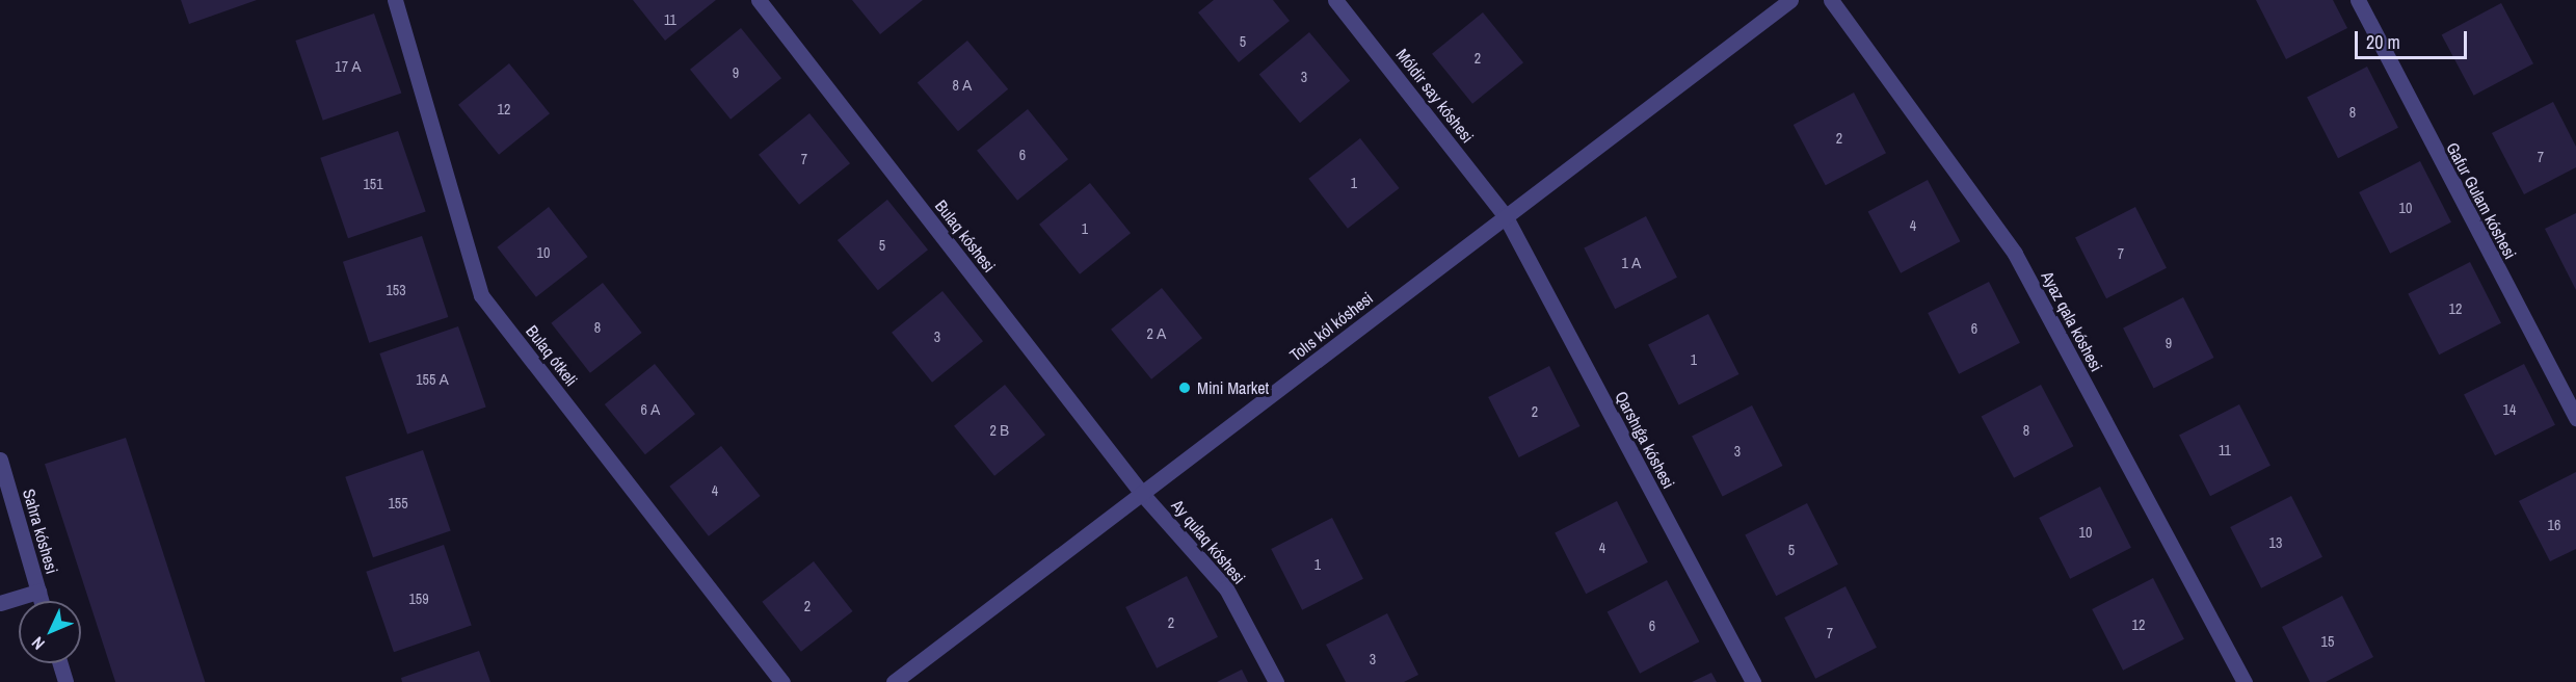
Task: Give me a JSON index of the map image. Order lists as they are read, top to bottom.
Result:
{
  "streets": {
    "street": [
      "Móldir say kóshesi",
      "Gafur Gulam kóshesi",
      "Bulaq kóshesi",
      "Ayaz qala kóshesi",
      "Tolıs kól kóshesi",
      "Bulaq ótkeli",
      "Qarshıǵa kóshesi",
      "Sahra kóshesi",
      "Ay qulaq kóshesi"
    ]
  },
  "crossings": [
    ["Móldir say kóshesi", "Tolıs kól kóshesi"],
    ["Móldir say kóshesi", "Qarshıǵa kóshesi"],
    ["Bulaq kóshesi", "Tolıs kól kóshesi"],
    ["Bulaq kóshesi", "Ay qulaq kóshesi"],
    ["Tolıs kól kóshesi", "Qarshıǵa kóshesi"],
    ["Tolıs kól kóshesi", "Ay qulaq kóshesi"]
  ],
  "places": ["Mini Market"],
  "house_numbers": [
    "11",
    "5",
    "2",
    "17 А",
    "9",
    "3",
    "8 А",
    "12",
    "8",
    "2",
    "6",
    "7",
    "7",
    "1",
    "151",
    "10",
    "4",
    "1",
    "5",
    "10",
    "7",
    "1 А",
    "153",
    "12",
    "8",
    "6",
    "2 А",
    "3",
    "9",
    "1",
    "155 А",
    "6 А",
    "14",
    "2",
    "2 В",
    "8",
    "11",
    "3",
    "4",
    "155",
    "16",
    "10",
    "13",
    "4",
    "5",
    "1",
    "159",
    "2",
    "2",
    "12",
    "6",
    "7",
    "15",
    "3"
  ],
  "scale_bar": "20 m",
  "north": "bottom left"
}
